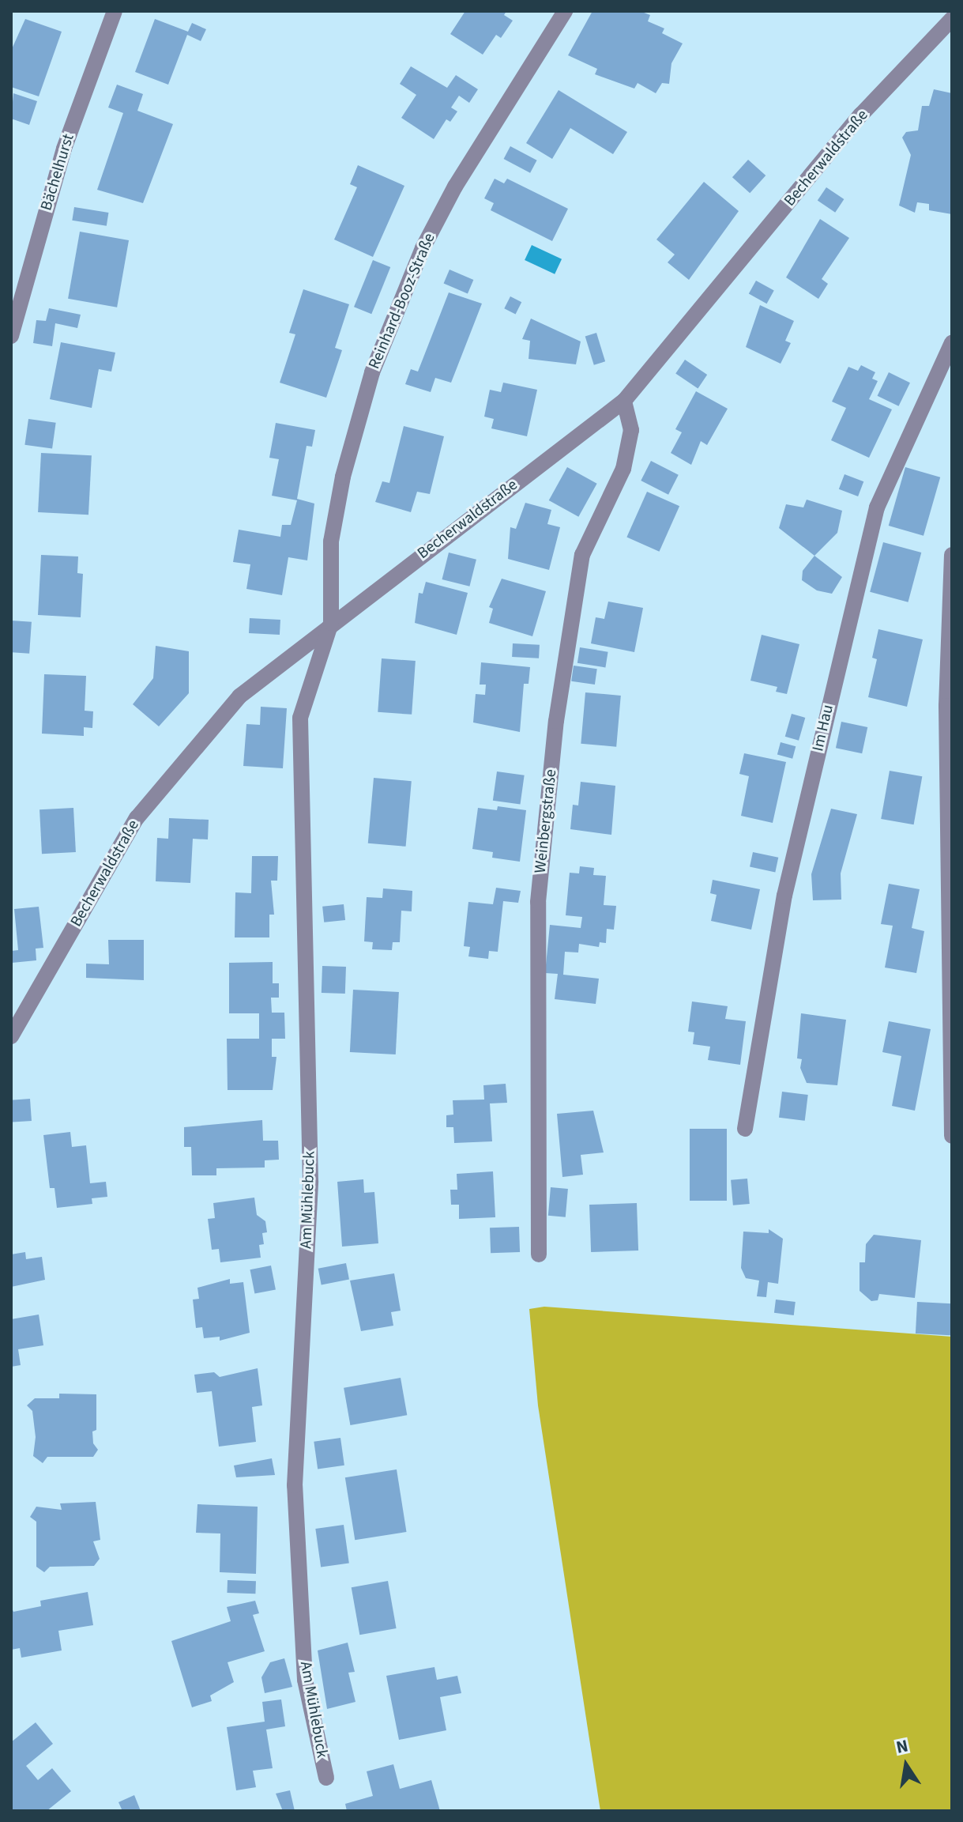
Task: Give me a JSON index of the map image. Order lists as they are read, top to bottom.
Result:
{
  "streets": {
    "street": [
      "Becherwaldstraße",
      "Bächelhurst",
      "Reinhard-Booz-Straße",
      "Im Hau",
      "Weinbergstraße",
      "Am Mühlebuck"
    ]
  },
  "crossings": [
    ["Becherwaldstraße", "Reinhard-Booz-Straße"],
    ["Becherwaldstraße", "Weinbergstraße"],
    ["Becherwaldstraße", "Am Mühlebuck"],
    ["Reinhard-Booz-Straße", "Am Mühlebuck"]
  ],
  "north": "top"
}
